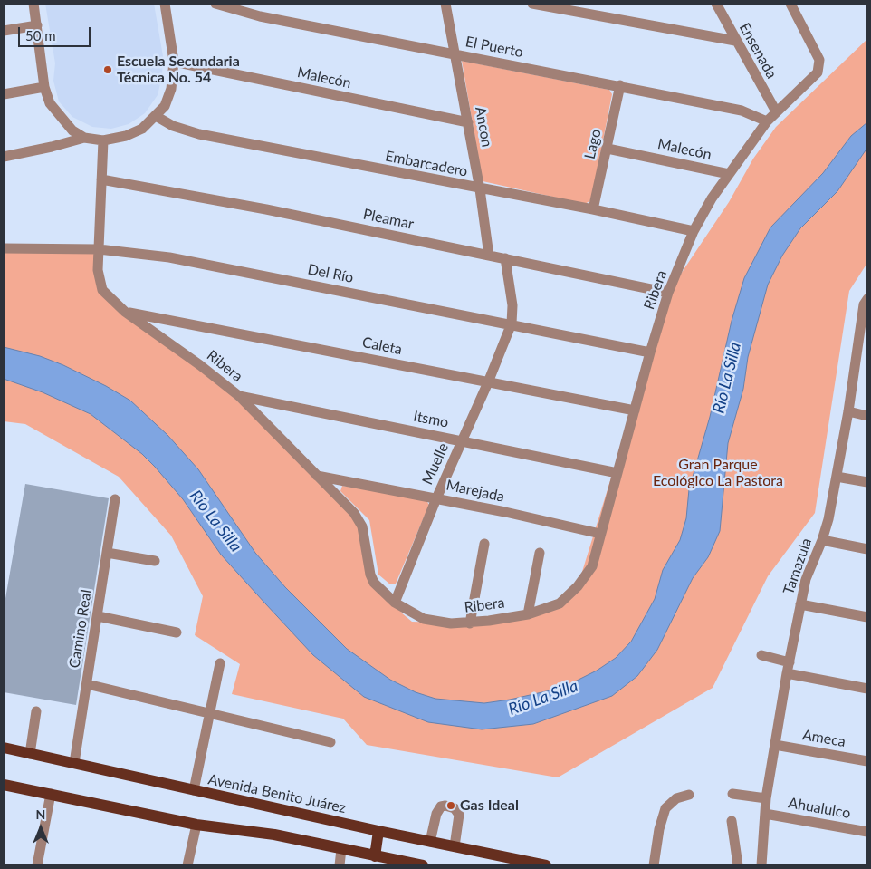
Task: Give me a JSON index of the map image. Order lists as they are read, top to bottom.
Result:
{
  "streets": {
    "main road": ["Avenida Benito Juárez"],
    "street": [
      "El Puerto",
      "Ensenada",
      "Malecón",
      "Ancon",
      "Lago",
      "Embarcadero",
      "Pleamar",
      "Del Río",
      "Ribera",
      "Caleta",
      "Itsmo",
      "Muelle",
      "Marejada",
      "Tamazula",
      "Camino Real",
      "Ameca",
      "Ahualulco"
    ]
  },
  "crossings": [
    ["El Puerto", "Ancon"],
    ["El Puerto", "Lago"],
    ["El Puerto", "Ribera"],
    ["Ensenada", "Ribera"],
    ["Malecón", "Ancon"],
    ["Malecón", "Lago"],
    ["Malecón", "Ribera"],
    ["Ancon", "Embarcadero"],
    ["Ancon", "Pleamar"],
    ["Lago", "Embarcadero"],
    ["Embarcadero", "Ribera"],
    ["Pleamar", "Ribera"],
    ["Pleamar", "Muelle"],
    ["Del Río", "Ribera"],
    ["Del Río", "Muelle"],
    ["Ribera", "Caleta"],
    ["Ribera", "Itsmo"],
    ["Ribera", "Muelle"],
    ["Ribera", "Marejada"],
    ["Caleta", "Muelle"],
    ["Itsmo", "Muelle"],
    ["Muelle", "Marejada"],
    ["Tamazula", "Ameca"],
    ["Tamazula", "Ahualulco"],
    ["Camino Real", "Avenida Benito Juárez"]
  ],
  "water": ["Río La Silla"],
  "parks": ["Gran Parque Ecológico La Pastora"],
  "places": ["Escuela Secundaria Técnica No. 54", "Gas Ideal"],
  "scale_bar": "50 m",
  "north": "top"
}
